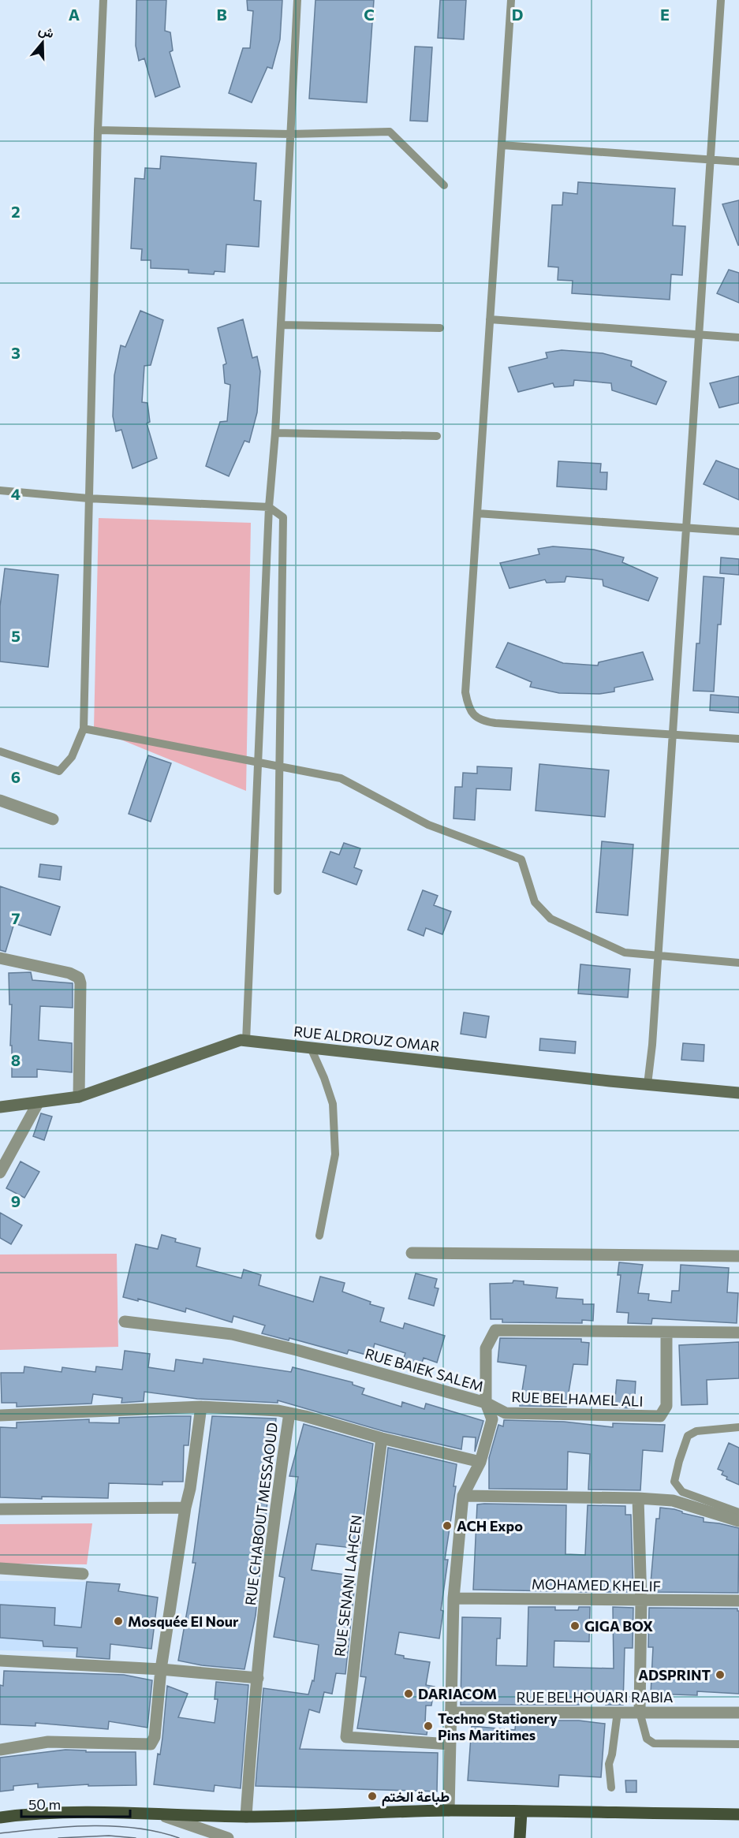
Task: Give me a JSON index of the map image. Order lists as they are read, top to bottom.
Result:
{
  "streets": {
    "street": [
      "RUE ALDROUZ OMAR",
      "RUE BAIEK SALEM",
      "RUE BELHAMEL ALI",
      "RUE CHABOUT MESSAOUD",
      "MOHAMED KHELIF",
      "RUE SENANI LAHCEN",
      "RUE BELHOUARI RABIA"
    ]
  },
  "crossings": [
    ["RUE BAIEK SALEM", "RUE BELHAMEL ALI"]
  ],
  "places": [
    "ACH Expo",
    "Mosquée El Nour",
    "GIGA BOX",
    "ADSPRINT",
    "DARIACOM",
    "Techno Stationery Pins Maritimes",
    "طباعة الختم"
  ],
  "scale_bar": "50 m",
  "north": "top",
  "grid": {
    "columns": [
      "A",
      "B",
      "C",
      "D",
      "E"
    ],
    "rows": [
      "2",
      "3",
      "4",
      "5",
      "6",
      "7",
      "8",
      "9"
    ]
  }
}
